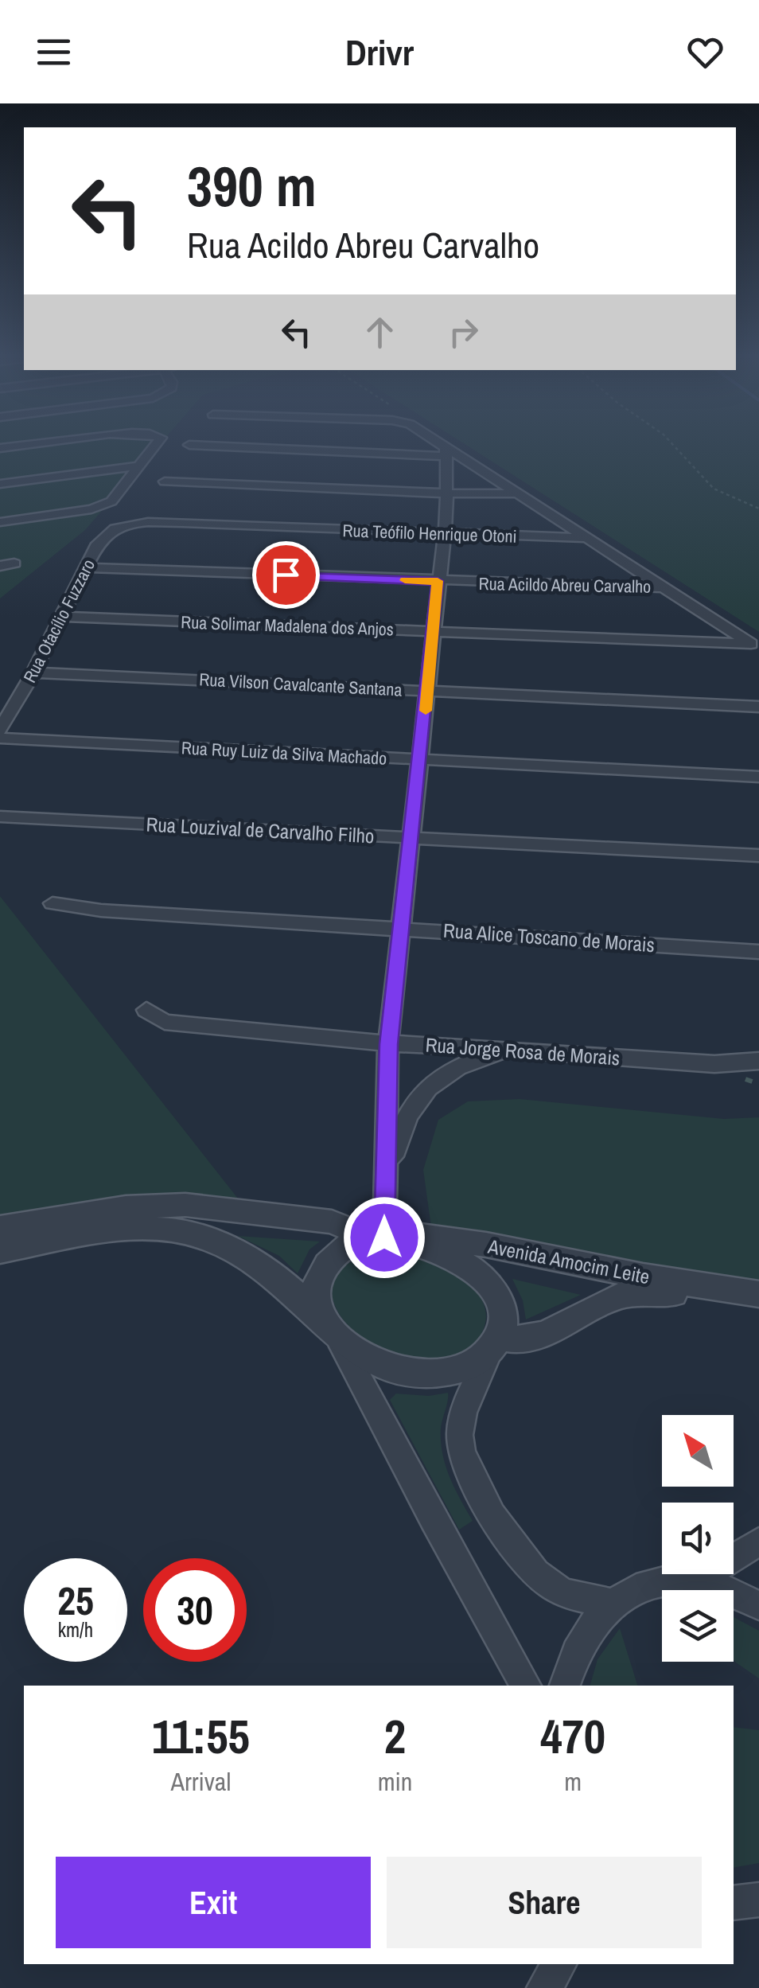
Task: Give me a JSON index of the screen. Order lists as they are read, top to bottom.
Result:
{
  "streets": {
    "street": [
      "Rua Teófilo Henrique Otoni",
      "Rua Acildo Abreu Carvalho",
      "Rua Otacílio Fuzzaro",
      "Rua Solimar Madalena dos Anjos",
      "Rua Vilson Cavalcante Santana",
      "Rua Ruy Luiz da Silva Machado",
      "Rua Louzival de Carvalho Filho",
      "Rua Alice Toscano de Morais",
      "Rua Jorge Rosa de Morais",
      "Avenida Amocim Leite"
    ]
  },
  "crossings": [
    ["Rua Teófilo Henrique Otoni", "Rua Otacílio Fuzzaro"],
    ["Rua Acildo Abreu Carvalho", "Rua Otacílio Fuzzaro"],
    ["Rua Otacílio Fuzzaro", "Rua Solimar Madalena dos Anjos"],
    ["Rua Otacílio Fuzzaro", "Rua Vilson Cavalcante Santana"]
  ],
  "north": "top left",
  "page": {
    "header": "Drivr",
    "turn": ["390 m", "Rua Acildo Abreu Carvalho"],
    "speed": "25 km/h",
    "limit": "30",
    "eta": [
      "11:55",
      "Arrival",
      "2",
      "min",
      "470",
      "m"
    ],
    "buttons": ["Exit", "Share"]
  }
}
